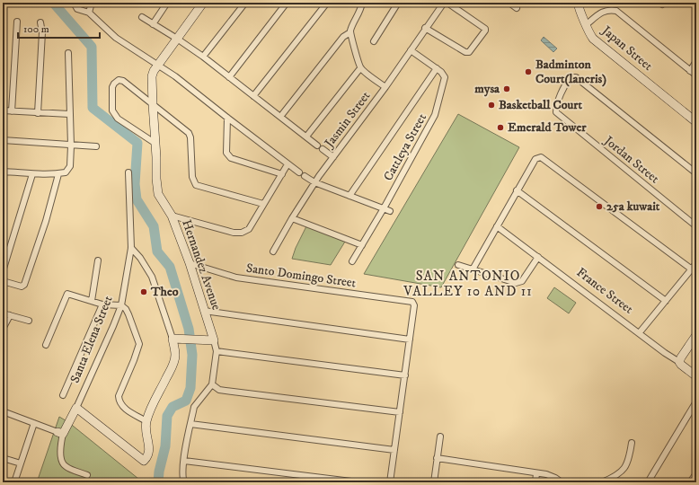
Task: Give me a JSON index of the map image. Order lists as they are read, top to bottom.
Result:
{
  "streets": {
    "street": [
      "Japan Street",
      "Jasmin Street",
      "Cattleya Street",
      "Jordan Street",
      "Hernandez Avenue",
      "Santo Domingo Street",
      "France Street",
      "Santa Elena Street"
    ]
  },
  "crossings": [
    ["Hernandez Avenue", "Santo Domingo Street"]
  ],
  "districts": ["SAN ANTONIO VALLEY 10 AND 11"],
  "places": [
    "Badminton Court(lancris)",
    "mysa",
    "Basketball Court",
    "Emerald Tower",
    "25a kuwait",
    "Theo"
  ],
  "scale_bar": "100 m"
}
